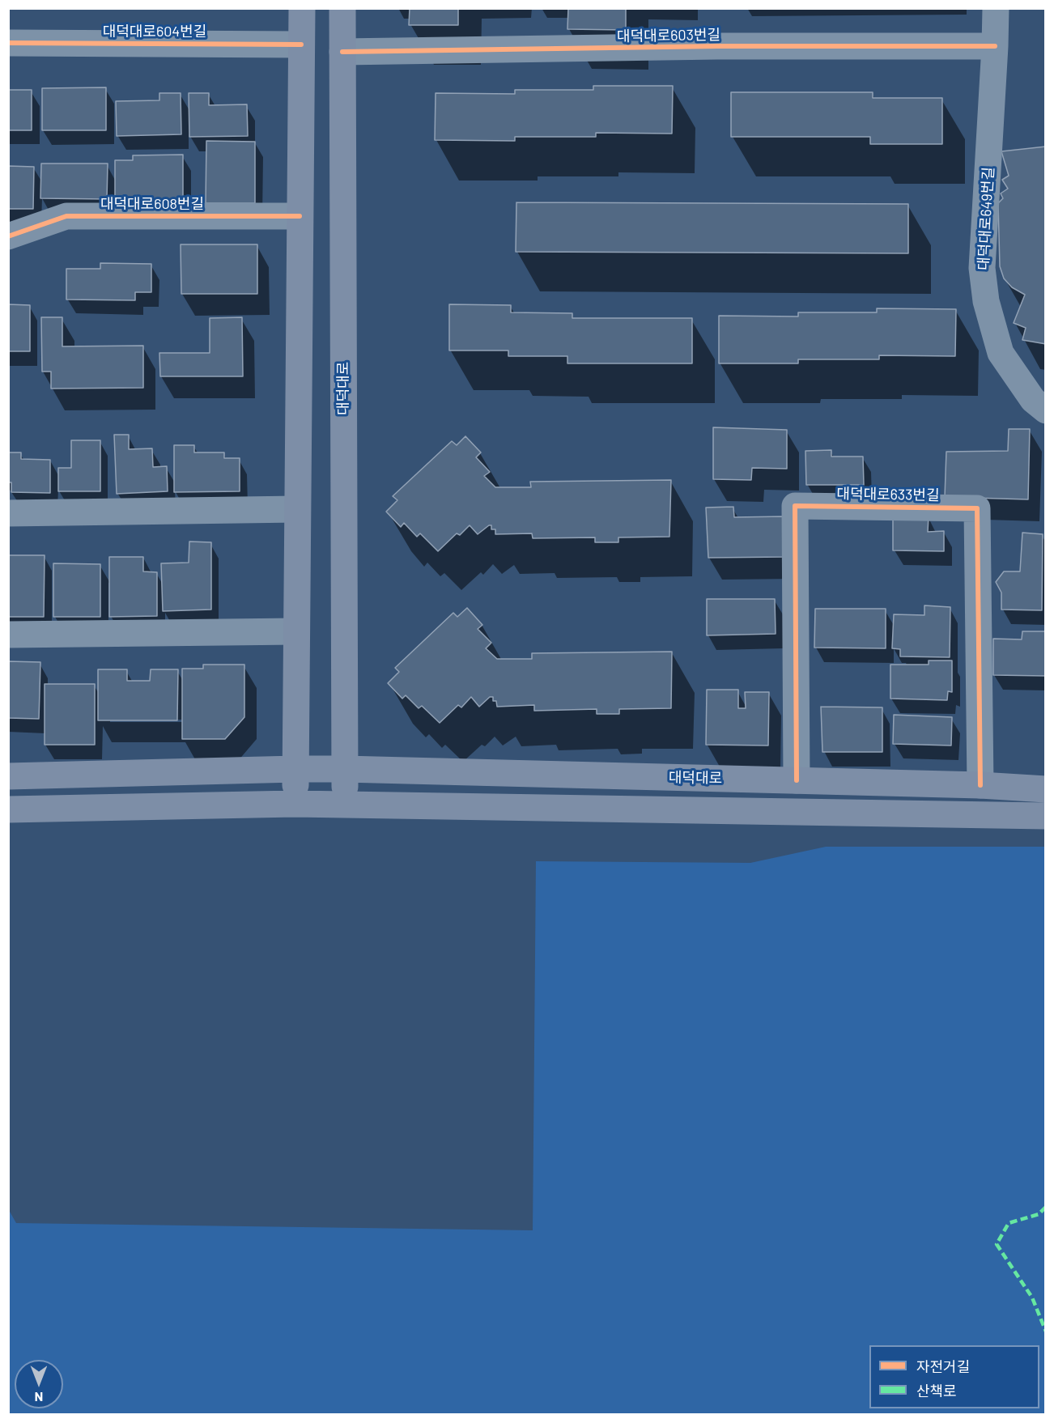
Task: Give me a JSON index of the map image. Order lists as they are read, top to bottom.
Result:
{
  "streets": {
    "main road": ["대덕대로"],
    "street": [
      "대덕대로604번길",
      "대덕대로603번길",
      "대덕대로608번길",
      "대덕대로649번길",
      "대덕대로633번길"
    ]
  },
  "crossings": [
    ["대덕대로603번길", "대덕대로649번길"],
    ["대덕대로603번길", "대덕대로"],
    ["대덕대로", "대덕대로633번길"]
  ],
  "legend": ["자전거길", "산책로"],
  "north": "bottom"
}
